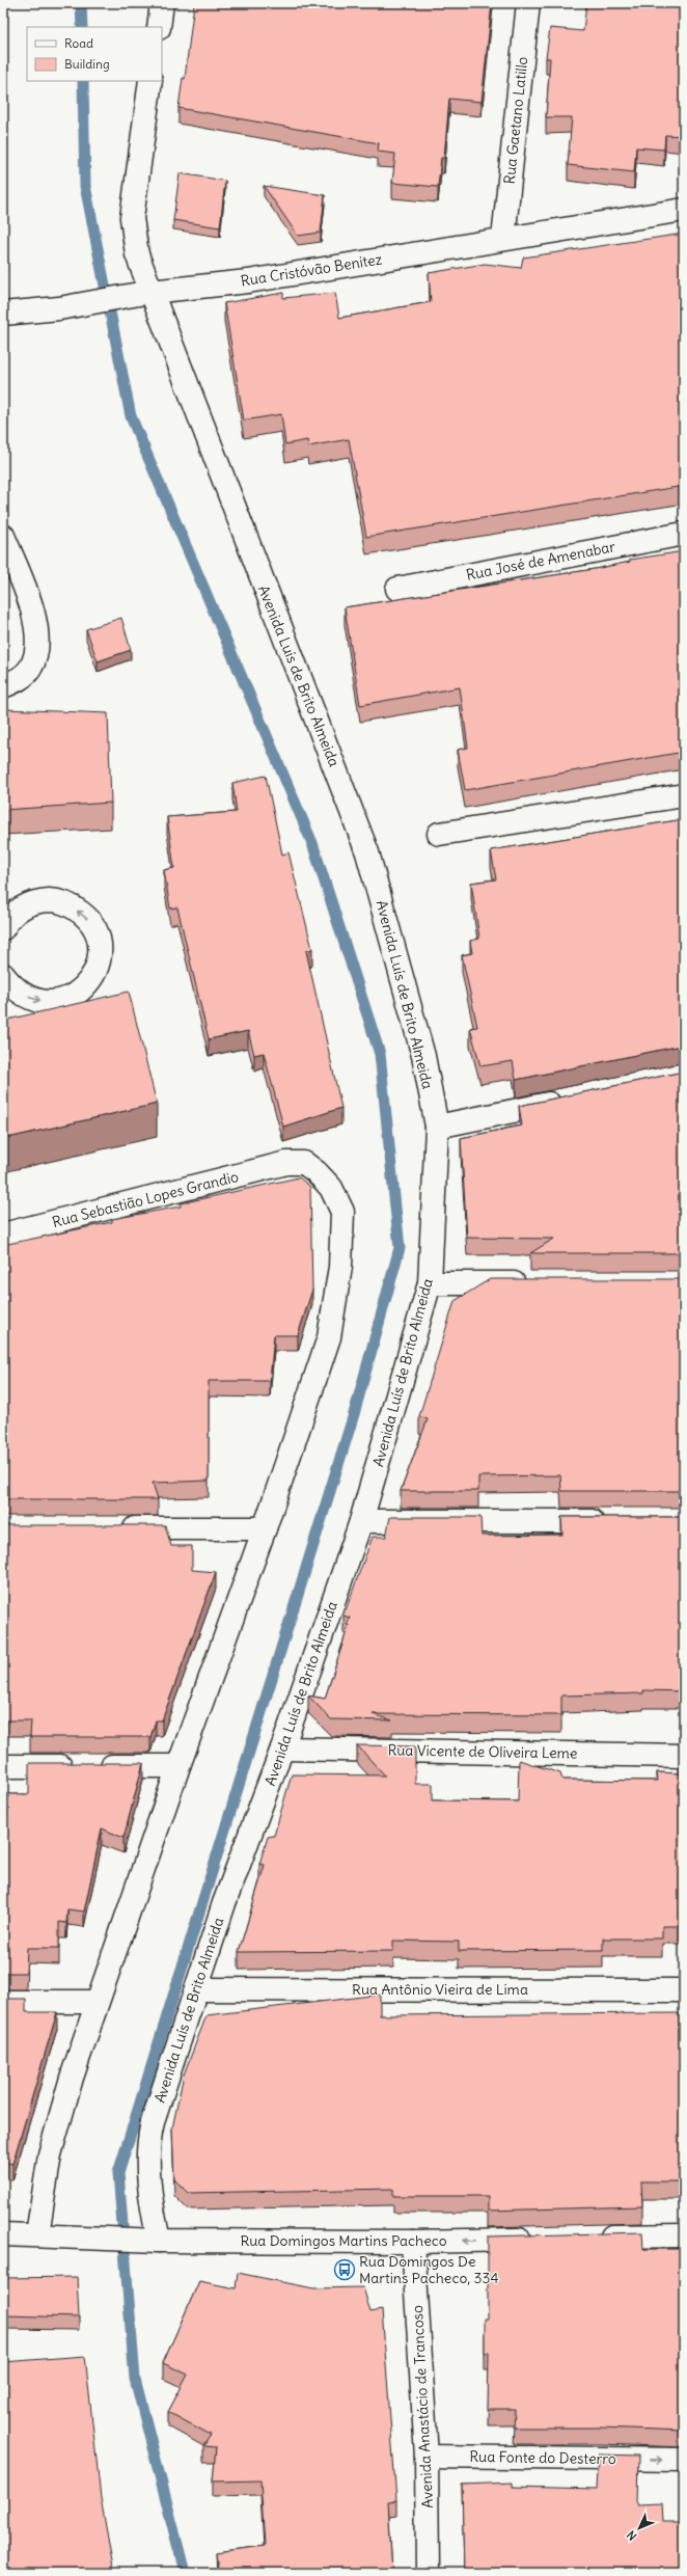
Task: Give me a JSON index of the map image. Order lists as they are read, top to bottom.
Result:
{
  "streets": {
    "street": [
      "Rua Gaetano Latillo",
      "Rua Cristóvão Benitez",
      "Rua José de Amenabar",
      "Avenida Luís de Brito Almeida",
      "Rua Sebastião Lopes Grandio",
      "Rua Vicente de Oliveira Leme",
      "Rua Antônio Vieira de Lima",
      "Rua Domingos Martins Pacheco",
      "Avenida Anastácio de Trancoso",
      "Rua Fonte do Desterro"
    ]
  },
  "crossings": [
    ["Rua Gaetano Latillo", "Rua Cristóvão Benitez"],
    ["Rua Cristóvão Benitez", "Avenida Luís de Brito Almeida"],
    ["Avenida Luís de Brito Almeida", "Rua Vicente de Oliveira Leme"],
    ["Avenida Luís de Brito Almeida", "Rua Antônio Vieira de Lima"],
    ["Avenida Luís de Brito Almeida", "Rua Domingos Martins Pacheco"],
    ["Rua Domingos Martins Pacheco", "Avenida Anastácio de Trancoso"],
    ["Avenida Anastácio de Trancoso", "Rua Fonte do Desterro"]
  ],
  "one_way": ["Rua Fonte do Desterro"],
  "places": {
    "bus stop": ["Rua Domingos De Martins Pacheco, 334"]
  },
  "legend": ["Road", "Building"],
  "north": "bottom left"
}
